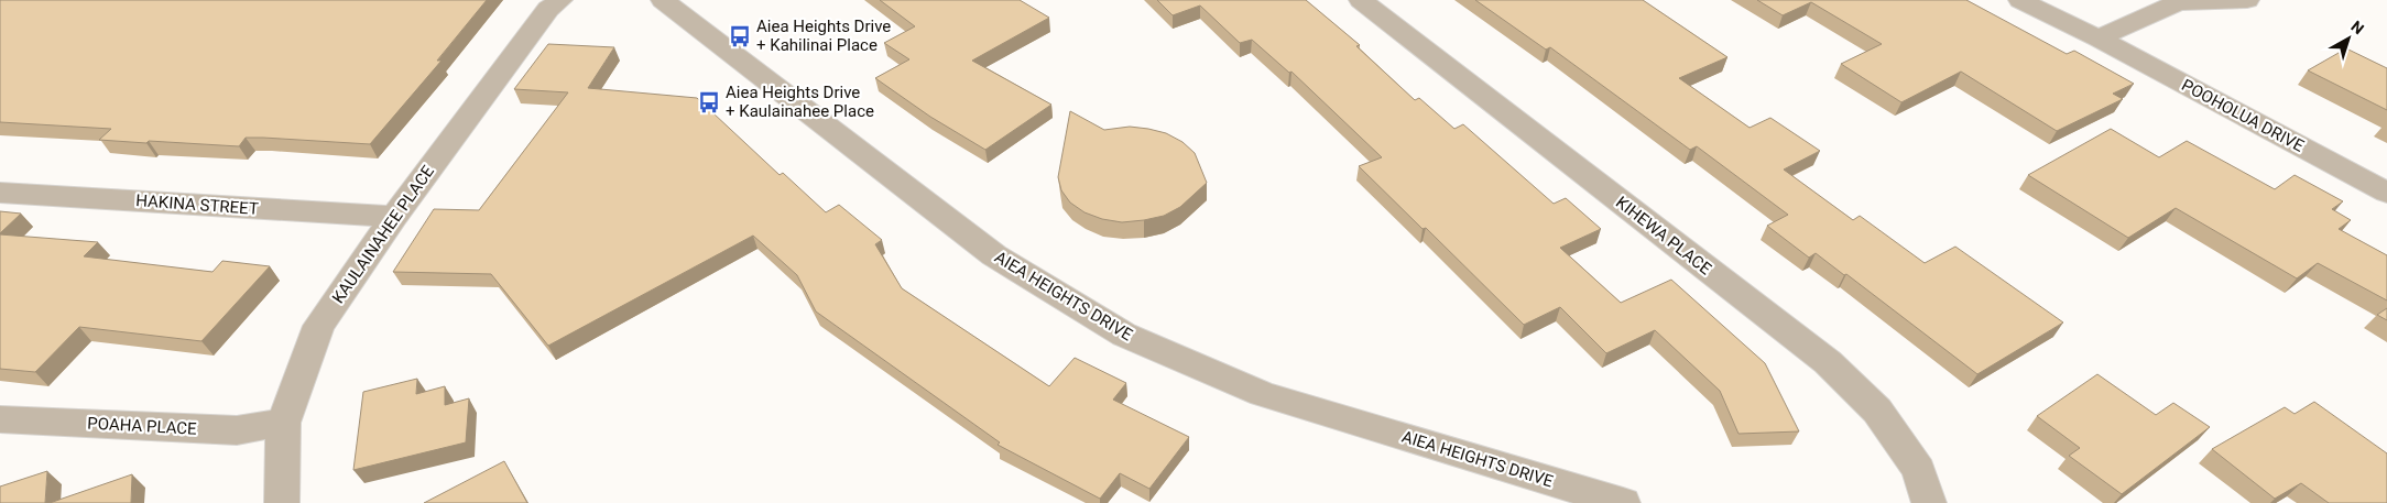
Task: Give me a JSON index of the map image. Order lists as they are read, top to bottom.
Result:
{
  "streets": {
    "street": [
      "POOHOLUA DRIVE",
      "HAKINA STREET",
      "KAULAINAHEE PLACE",
      "KIHEWA PLACE",
      "AIEA HEIGHTS DRIVE",
      "POAHA PLACE"
    ]
  },
  "crossings": [
    ["HAKINA STREET", "KAULAINAHEE PLACE"],
    ["KAULAINAHEE PLACE", "POAHA PLACE"]
  ],
  "places": {
    "bus stop": ["Aiea Heights Drive + Kahilinai Place", "Aiea Heights Drive + Kaulainahee Place"]
  },
  "north": "top right"
}
